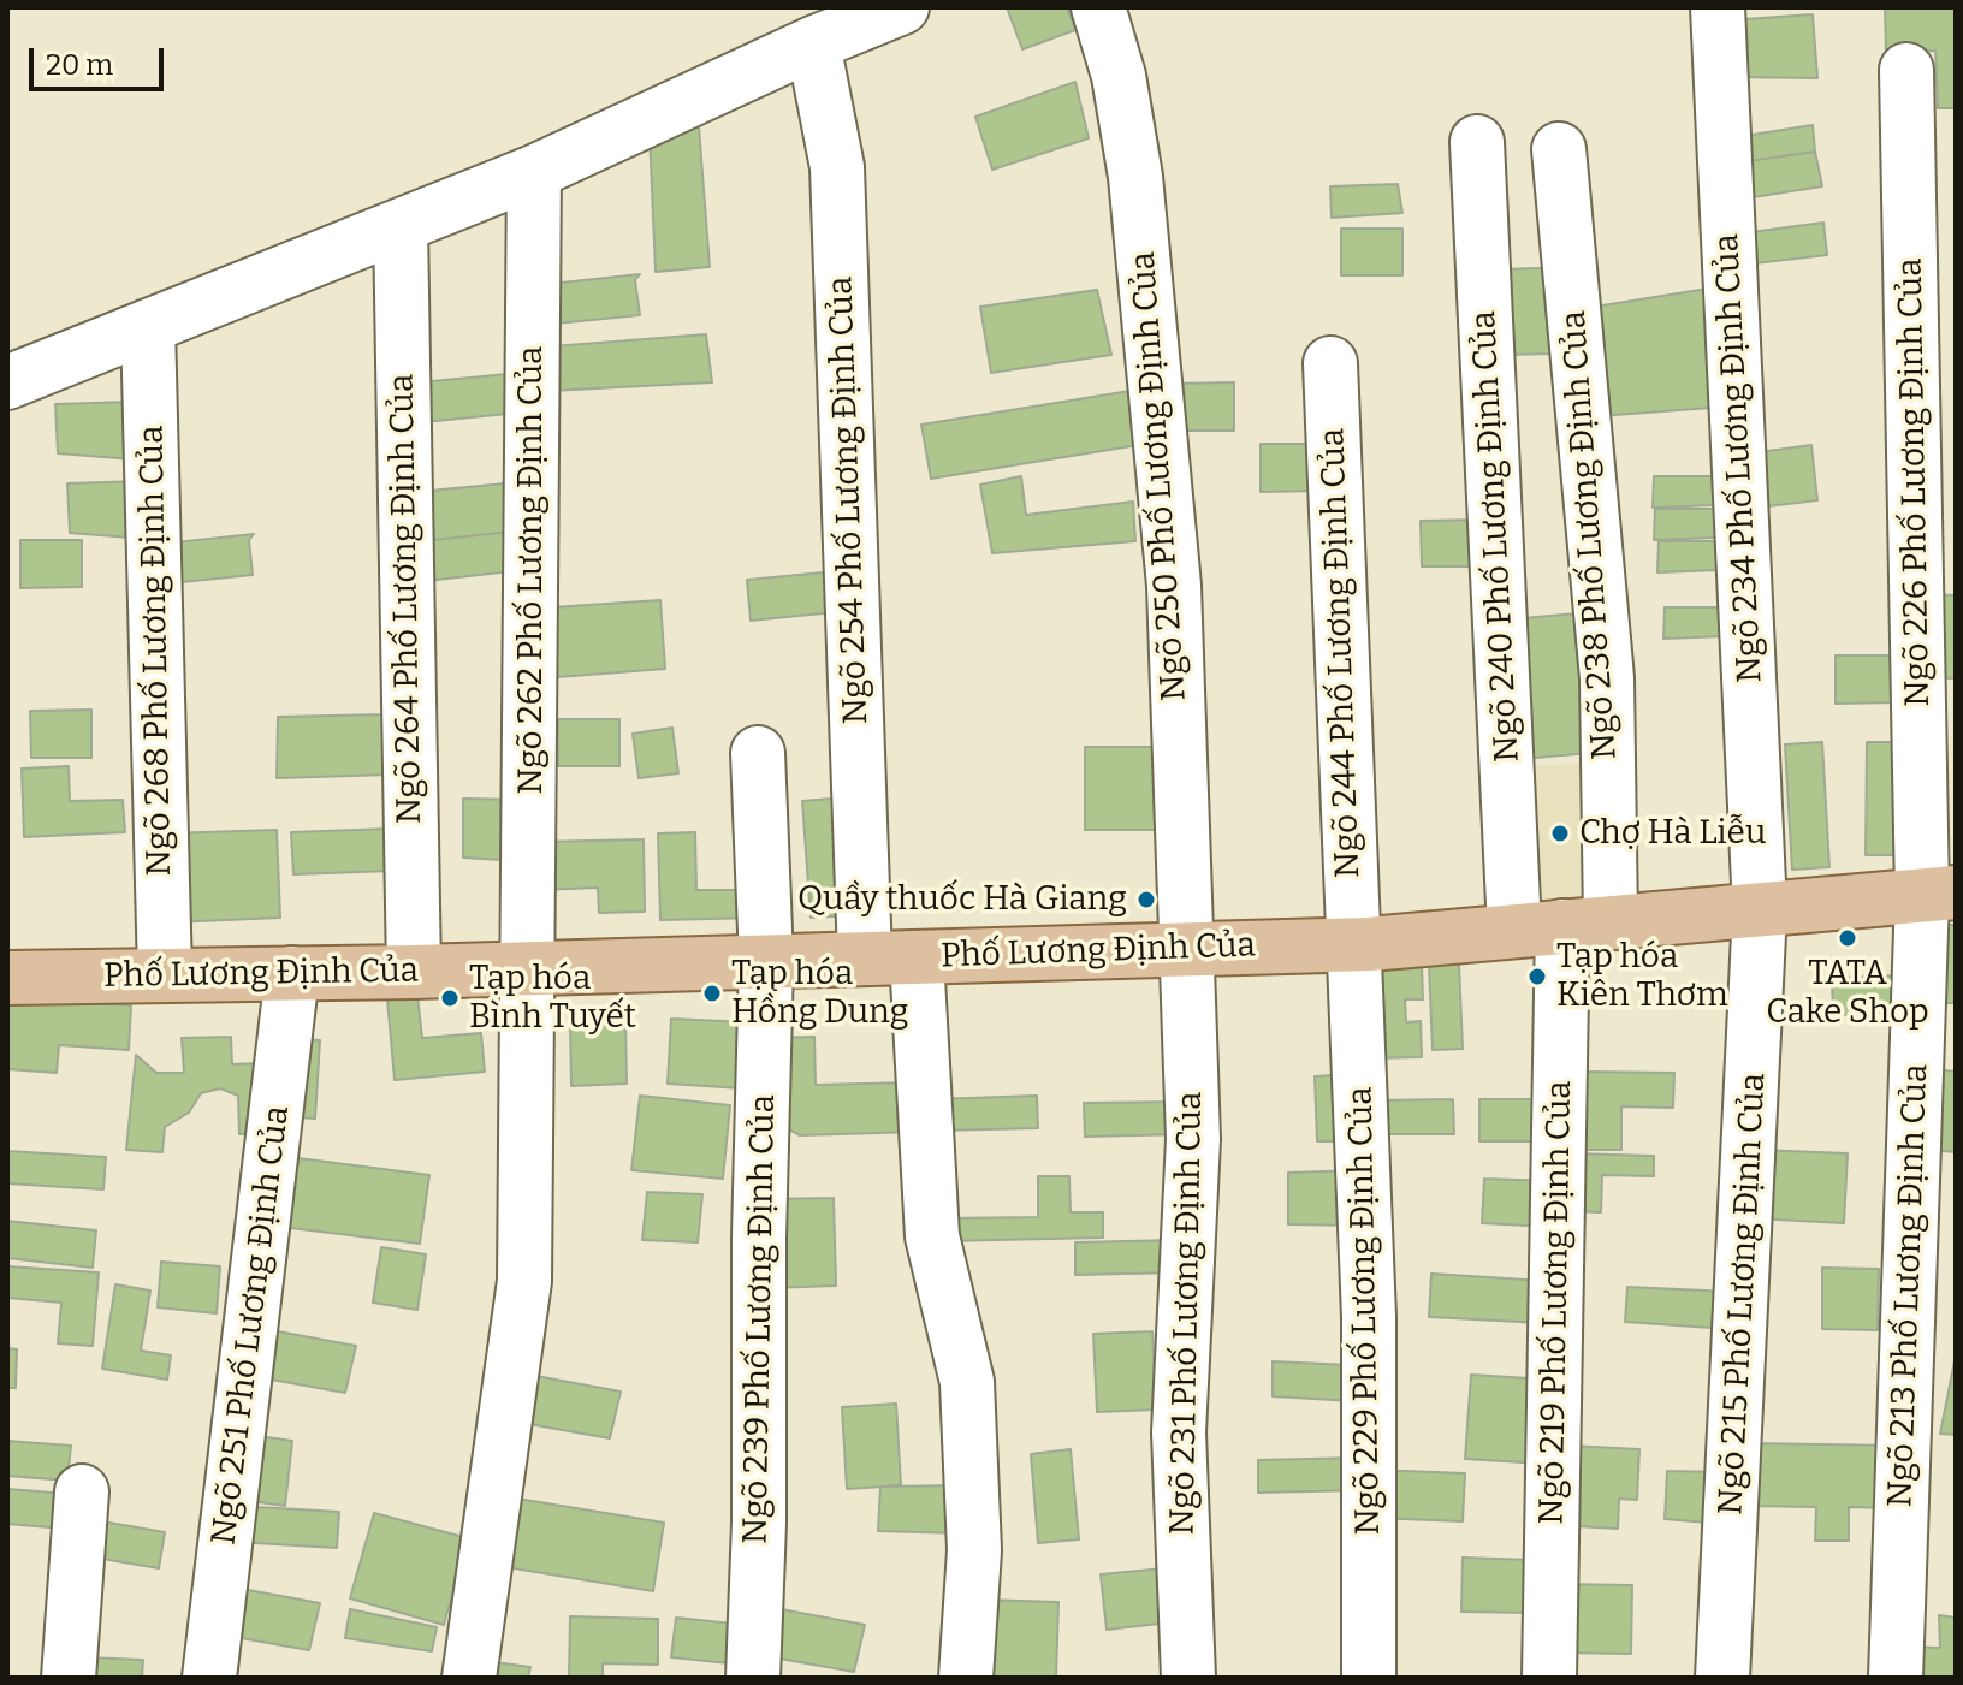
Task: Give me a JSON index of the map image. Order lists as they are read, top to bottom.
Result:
{
  "streets": {
    "main road": ["Phố Lương Định Của"],
    "street": [
      "Ngõ 234 Phố Lương Định Của",
      "Ngõ 250 Phố Lương Định Của",
      "Ngõ 226 Phố Lương Định Của",
      "Ngõ 254 Phố Lương Định Của",
      "Ngõ 238 Phố Lương Định Của",
      "Ngõ 240 Phố Lương Định Của",
      "Ngõ 262 Phố Lương Định Của",
      "Ngõ 264 Phố Lương Định Của",
      "Ngõ 268 Phố Lương Định Của",
      "Ngõ 244 Phố Lương Định Của",
      "Ngõ 213 Phố Lương Định Của",
      "Ngõ 215 Phố Lương Định Của",
      "Ngõ 219 Phố Lương Định Của",
      "Ngõ 229 Phố Lương Định Của",
      "Ngõ 231 Phố Lương Định Của",
      "Ngõ 239 Phố Lương Định Của",
      "Ngõ 251 Phố Lương Định Của"
    ]
  },
  "crossings": [
    ["Ngõ 234 Phố Lương Định Của", "Phố Lương Định Của"],
    ["Ngõ 234 Phố Lương Định Của", "Ngõ 215 Phố Lương Định Của"],
    ["Ngõ 250 Phố Lương Định Của", "Phố Lương Định Của"],
    ["Ngõ 250 Phố Lương Định Của", "Ngõ 231 Phố Lương Định Của"],
    ["Ngõ 226 Phố Lương Định Của", "Phố Lương Định Của"],
    ["Ngõ 226 Phố Lương Định Của", "Ngõ 213 Phố Lương Định Của"],
    ["Ngõ 254 Phố Lương Định Của", "Phố Lương Định Của"],
    ["Ngõ 238 Phố Lương Định Của", "Ngõ 240 Phố Lương Định Của"],
    ["Ngõ 238 Phố Lương Định Của", "Phố Lương Định Của"],
    ["Ngõ 238 Phố Lương Định Của", "Ngõ 219 Phố Lương Định Của"],
    ["Ngõ 240 Phố Lương Định Của", "Phố Lương Định Của"],
    ["Ngõ 240 Phố Lương Định Của", "Ngõ 219 Phố Lương Định Của"],
    ["Ngõ 262 Phố Lương Định Của", "Phố Lương Định Của"],
    ["Ngõ 264 Phố Lương Định Của", "Phố Lương Định Của"],
    ["Ngõ 268 Phố Lương Định Của", "Phố Lương Định Của"],
    ["Ngõ 244 Phố Lương Định Của", "Phố Lương Định Của"],
    ["Ngõ 244 Phố Lương Định Của", "Ngõ 229 Phố Lương Định Của"],
    ["Phố Lương Định Của", "Ngõ 213 Phố Lương Định Của"],
    ["Phố Lương Định Của", "Ngõ 215 Phố Lương Định Của"],
    ["Phố Lương Định Của", "Ngõ 219 Phố Lương Định Của"],
    ["Phố Lương Định Của", "Ngõ 229 Phố Lương Định Của"],
    ["Phố Lương Định Của", "Ngõ 231 Phố Lương Định Của"],
    ["Phố Lương Định Của", "Ngõ 239 Phố Lương Định Của"],
    ["Phố Lương Định Của", "Ngõ 251 Phố Lương Định Của"]
  ],
  "places": [
    "Chợ Hà Liễu",
    "Quầy thuốc Hà Giang",
    "TATA Cake Shop",
    "Tạp hóa Kiên Thơm",
    "Tạp hóa Hồng Dung",
    "Tạp hóa Bình Tuyết"
  ],
  "scale_bar": "20 m"
}
